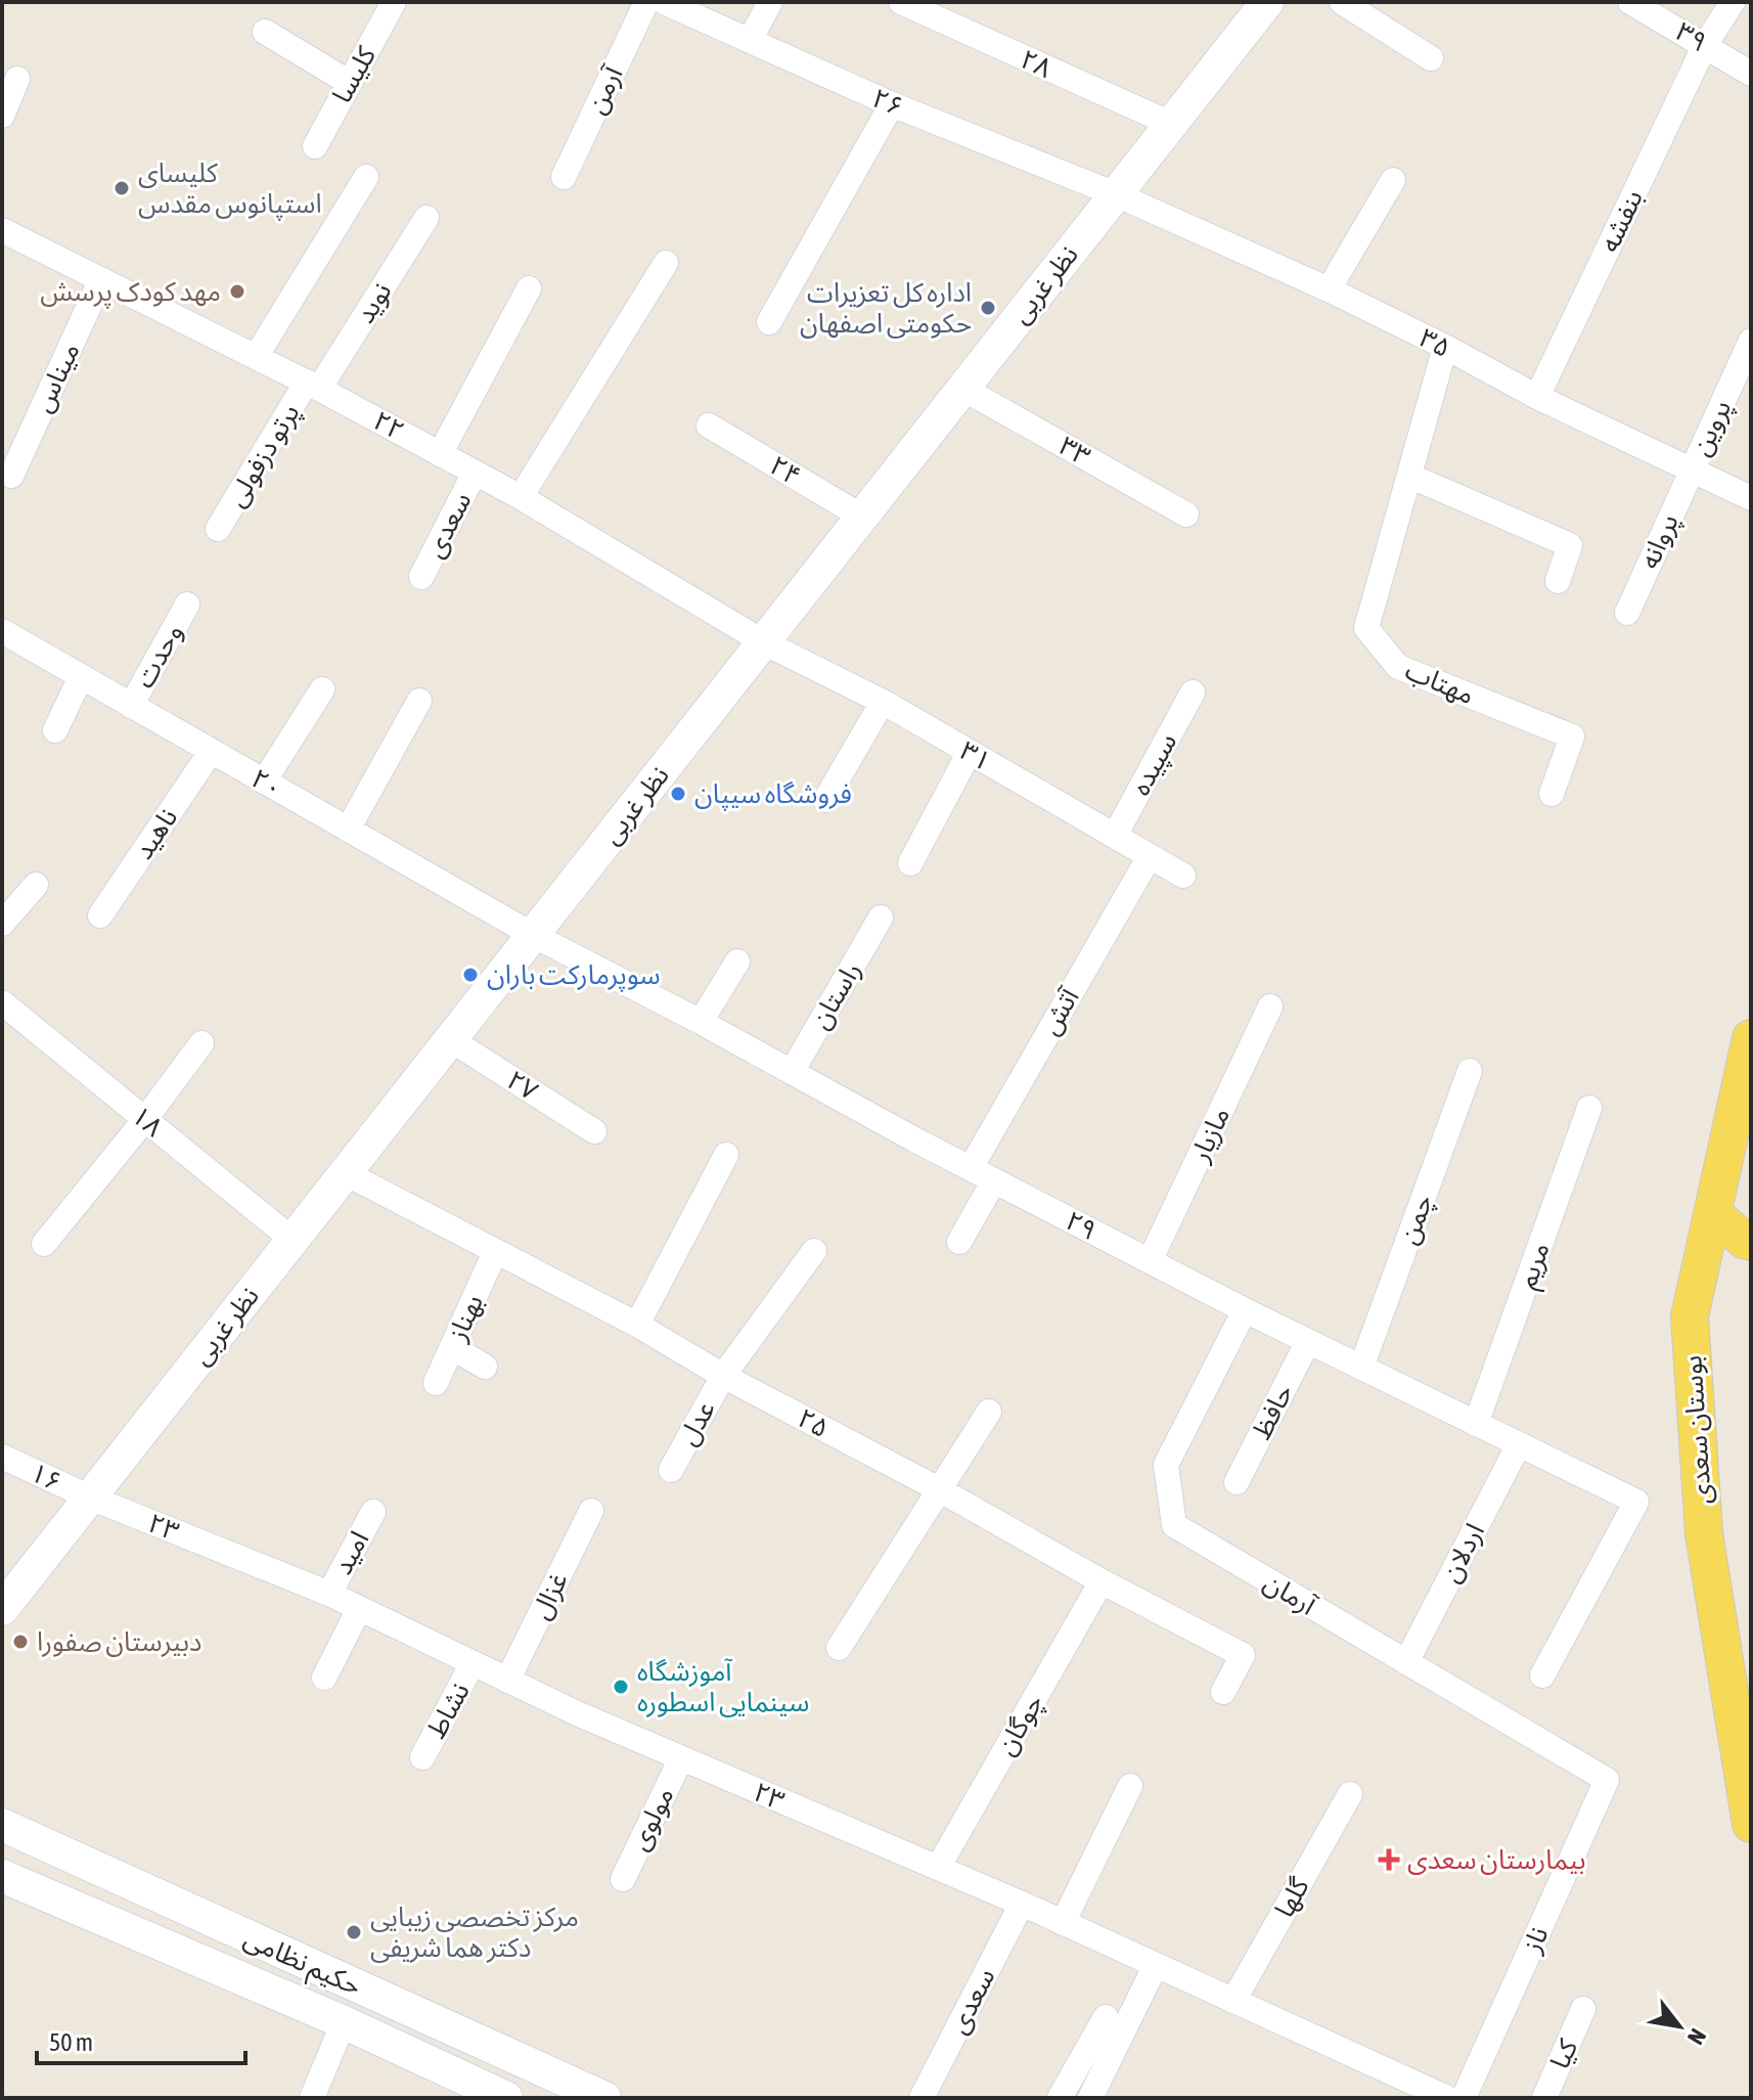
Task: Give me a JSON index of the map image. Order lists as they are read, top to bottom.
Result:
{
  "streets": {
    "main road": ["نظر غربی", "بوستان سعدی", "حکیم نظامی"],
    "street": [
      "۳۹",
      "۲۸",
      "کلیسا",
      "آرمن",
      "۲۶",
      "بنفشه",
      "نوید",
      "۳۵",
      "میناس",
      "۲۲",
      "پروین",
      "۳۳",
      "پرتو دزفولی",
      "۲۴",
      "سعدی",
      "پروانه",
      "وحدت",
      "مهتاب",
      "۳۱",
      "سپیده",
      "۲۰",
      "ناهید",
      "راستان",
      "آتش",
      "۲۷",
      "۱۸",
      "مازیار",
      "چمن",
      "۲۹",
      "مریم",
      "بهناز",
      "حافظ",
      "عدل",
      "۲۵",
      "۱۶",
      "۲۳",
      "امید",
      "اردلان",
      "آرمان",
      "غزال",
      "نشاط",
      "چوگان",
      "مولوی",
      "گلها",
      "ناز",
      "کیا"
    ]
  },
  "crossings": [
    ["۳۹", "بنفشه"],
    ["۲۸", "نظر غربی"],
    ["۲۶", "نظر غربی"],
    ["۲۶", "۳۵"],
    ["بنفشه", "۳۵"],
    ["نظر غربی", "۳۵"],
    ["نظر غربی", "۲۲"],
    ["نظر غربی", "۳۳"],
    ["نظر غربی", "۲۴"],
    ["نظر غربی", "۳۱"],
    ["نظر غربی", "۲۰"],
    ["نظر غربی", "۲۷"],
    ["نظر غربی", "۱۸"],
    ["نظر غربی", "۲۹"],
    ["نظر غربی", "۲۵"],
    ["نظر غربی", "۱۶"],
    ["نظر غربی", "۲۳"],
    ["نوید", "۲۲"],
    ["نوید", "پرتو دزفولی"],
    ["۳۵", "پروین"],
    ["۳۵", "پروانه"],
    ["۳۵", "مهتاب"],
    ["میناس", "۲۲"],
    ["۲۲", "پرتو دزفولی"],
    ["۲۲", "سعدی"],
    ["۲۲", "۳۱"],
    ["پروین", "پروانه"],
    ["سعدی", "۲۳"],
    ["وحدت", "۲۰"],
    ["۳۱", "سپیده"],
    ["۳۱", "آتش"],
    ["۲۰", "ناهید"],
    ["۲۰", "۲۹"],
    ["راستان", "۲۹"],
    ["آتش", "۲۹"],
    ["مازیار", "۲۹"],
    ["چمن", "۲۹"],
    ["۲۹", "مریم"],
    ["۲۹", "حافظ"],
    ["۲۹", "اردلان"],
    ["۲۹", "آرمان"],
    ["بهناز", "۲۵"],
    ["عدل", "۲۵"],
    ["۲۵", "چوگان"],
    ["۱۶", "۲۳"],
    ["۲۳", "امید"],
    ["۲۳", "غزال"],
    ["۲۳", "نشاط"],
    ["۲۳", "چوگان"],
    ["۲۳", "مولوی"],
    ["۲۳", "گلها"],
    ["اردلان", "آرمان"],
    ["آرمان", "ناز"]
  ],
  "places": {
    "other": [
      "کلیسای استپانوس مقدس",
      "مهد کودک پرسش",
      "اداره کل تعزیرات حکومتی اصفهان",
      "فروشگاه سیپان",
      "سوپرمارکت باران",
      "دبیرستان صفورا",
      "آموزشگاه سینمایی اسطوره",
      "مرکز تخصصی زیبایی دکتر هما شریفی"
    ],
    "health": ["بیمارستان سعدی"]
  },
  "scale_bar": "50 m",
  "north": "bottom right"
}
